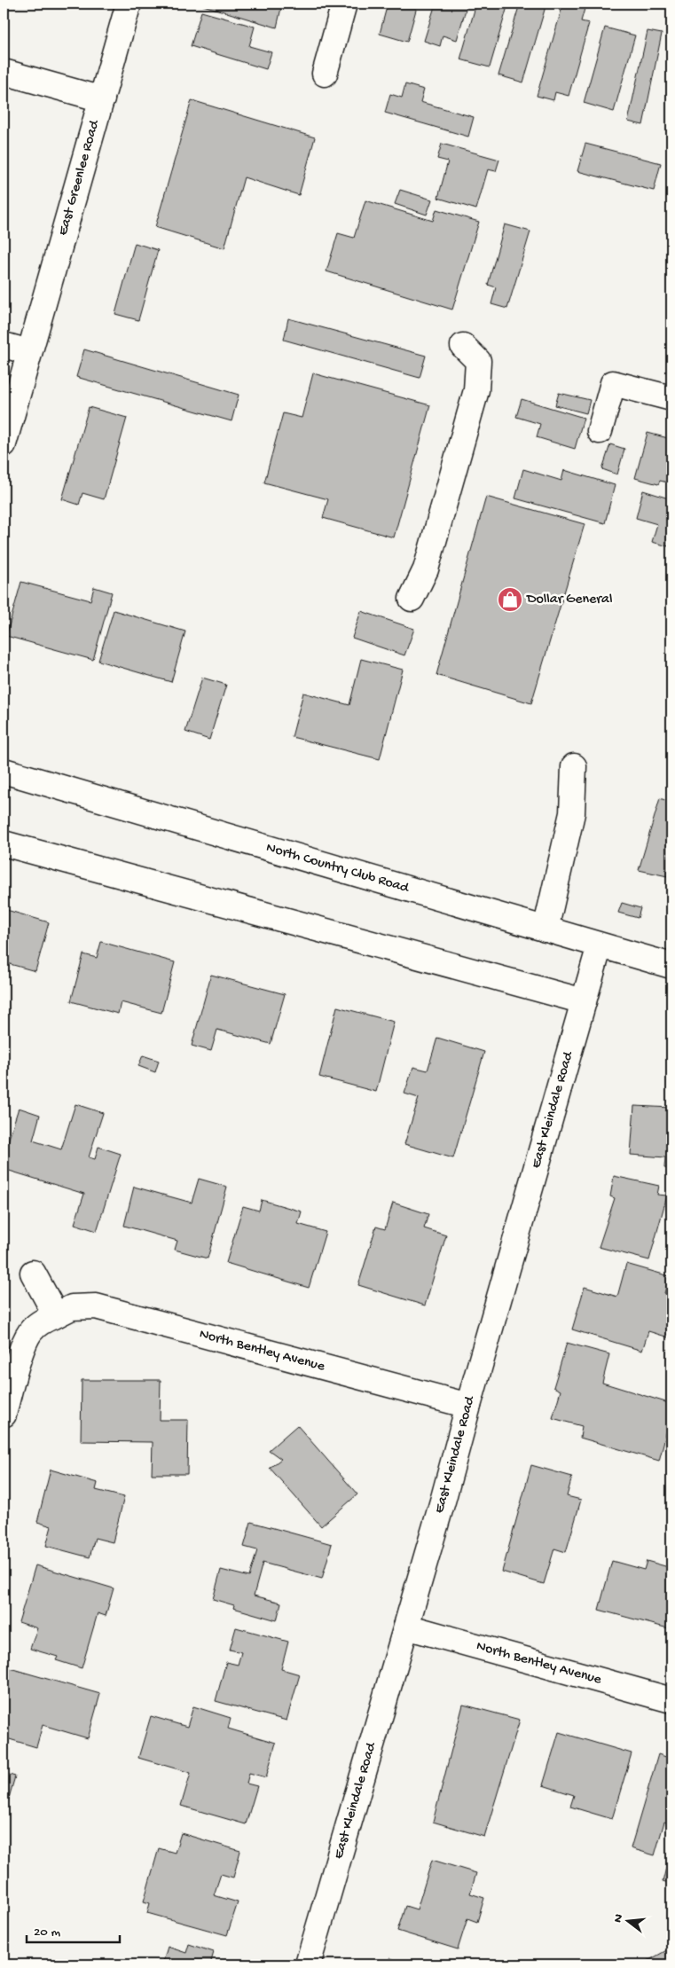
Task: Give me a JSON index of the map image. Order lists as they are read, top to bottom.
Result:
{
  "streets": {
    "street": [
      "East Greenlee Road",
      "North Country Club Road",
      "East Kleindale Road",
      "North Bentley Avenue"
    ]
  },
  "crossings": [
    ["North Country Club Road", "East Kleindale Road"],
    ["East Kleindale Road", "North Bentley Avenue"]
  ],
  "places": {
    "shop": ["Dollar General"]
  },
  "scale_bar": "20 m",
  "north": "left"
}
